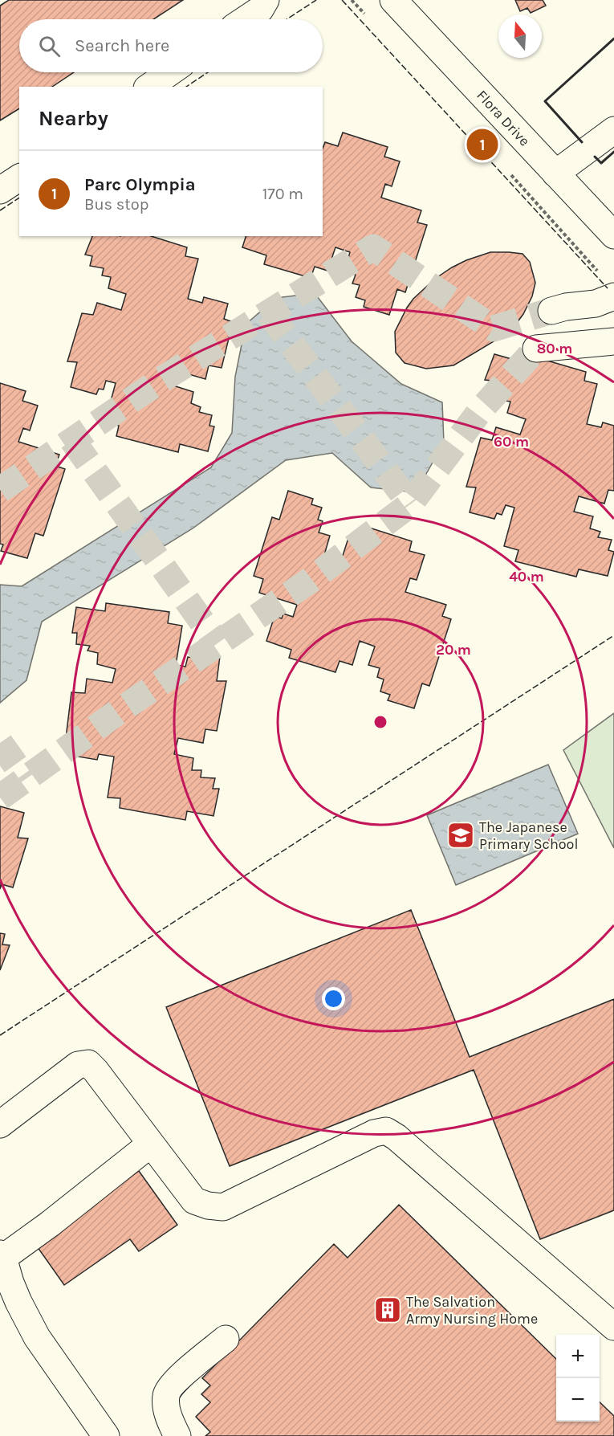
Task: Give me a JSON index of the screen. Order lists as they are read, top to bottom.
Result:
{
  "streets": {
    "street": ["Flora Drive"]
  },
  "places": {
    "school or university": ["The Japanese Primary School"],
    "building": ["The Salvation Army Nursing Home"]
  },
  "north": "top",
  "page": {
    "search": "Search here",
    "heading": "Nearby",
    "pins": "1",
    "list": [
      {
        "mark": "1",
        "name": "Parc Olympia",
        "note": "Bus stop",
        "value": "170 m"
      }
    ],
    "map_buttons": ["+", "−"]
  },
  "rings": [
    "80 m",
    "60 m",
    "40 m",
    "20 m"
  ]
}
